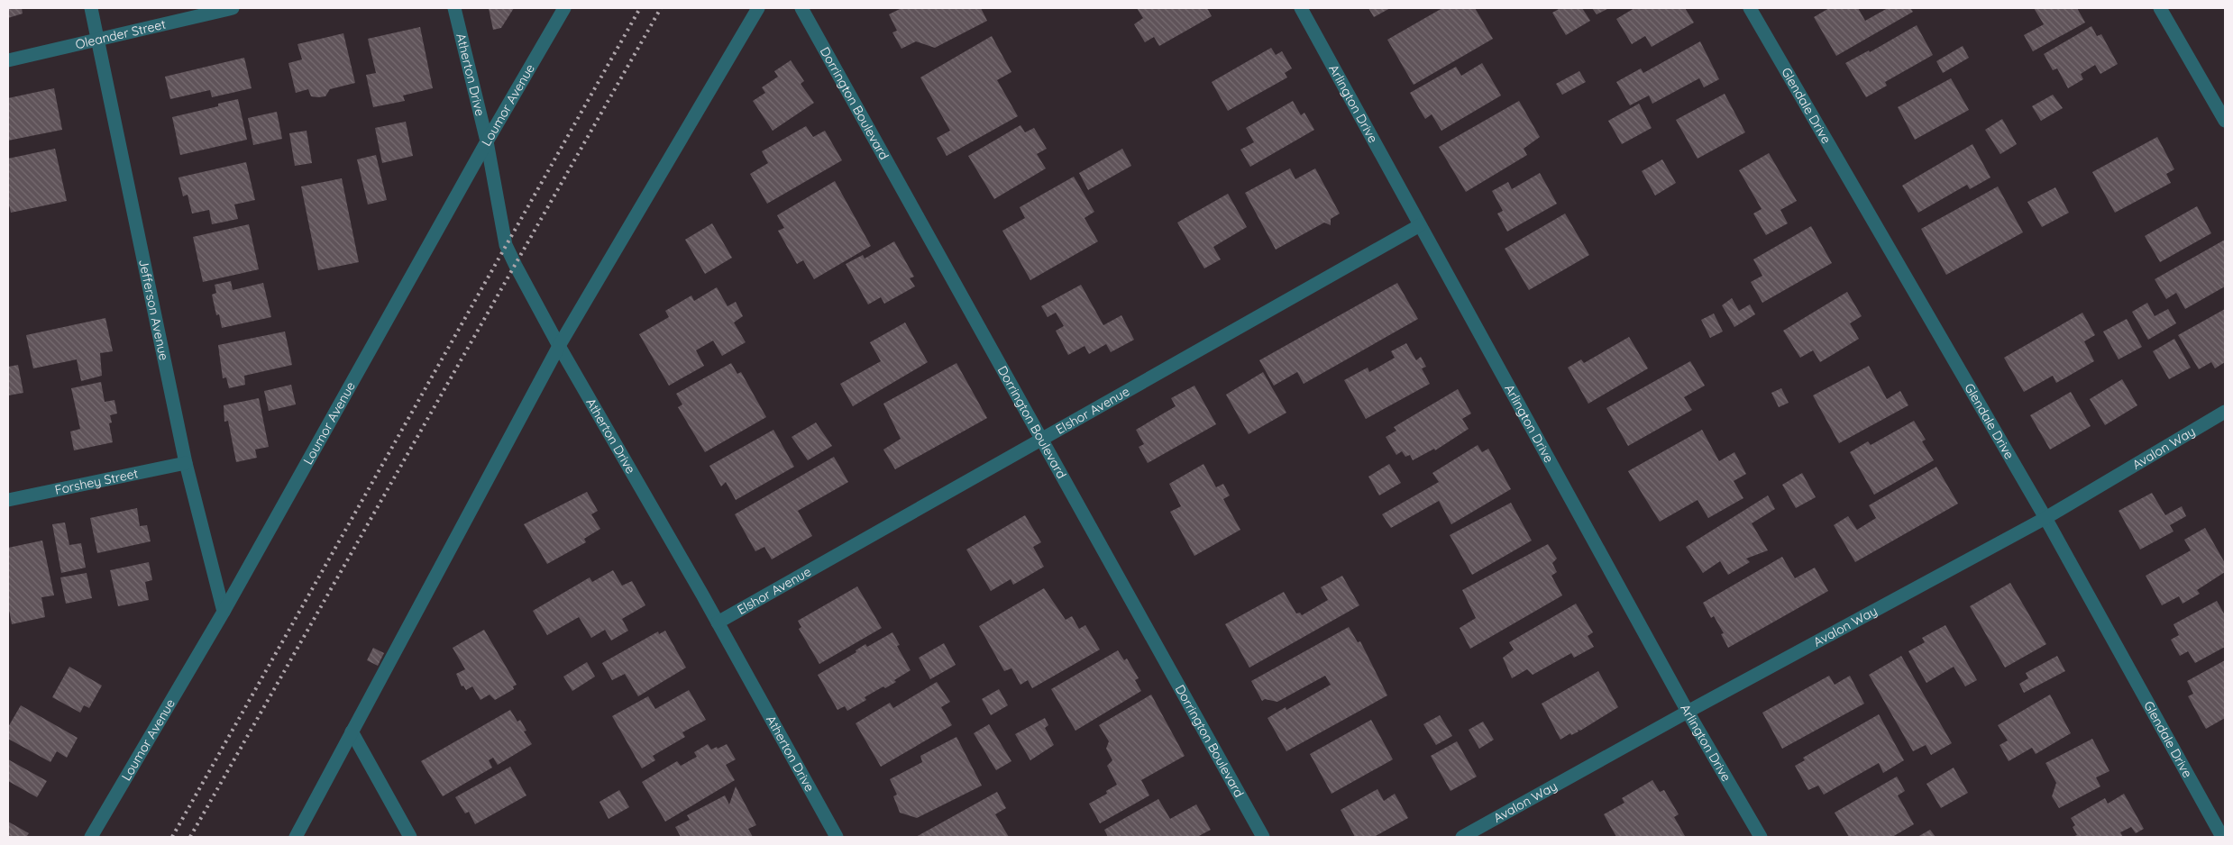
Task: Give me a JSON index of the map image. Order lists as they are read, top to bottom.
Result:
{
  "streets": {
    "street": [
      "Oleander Street",
      "Atherton Drive",
      "Dorrington Boulevard",
      "Arlington Drive",
      "Loumor Avenue",
      "Glendale Drive",
      "Jefferson Avenue",
      "Elshor Avenue",
      "Avalon Way",
      "Forshey Street"
    ]
  },
  "crossings": [
    ["Oleander Street", "Jefferson Avenue"],
    ["Atherton Drive", "Loumor Avenue"],
    ["Atherton Drive", "Elshor Avenue"],
    ["Dorrington Boulevard", "Elshor Avenue"],
    ["Arlington Drive", "Elshor Avenue"],
    ["Arlington Drive", "Avalon Way"],
    ["Loumor Avenue", "Jefferson Avenue"],
    ["Glendale Drive", "Avalon Way"],
    ["Jefferson Avenue", "Forshey Street"]
  ]
}
